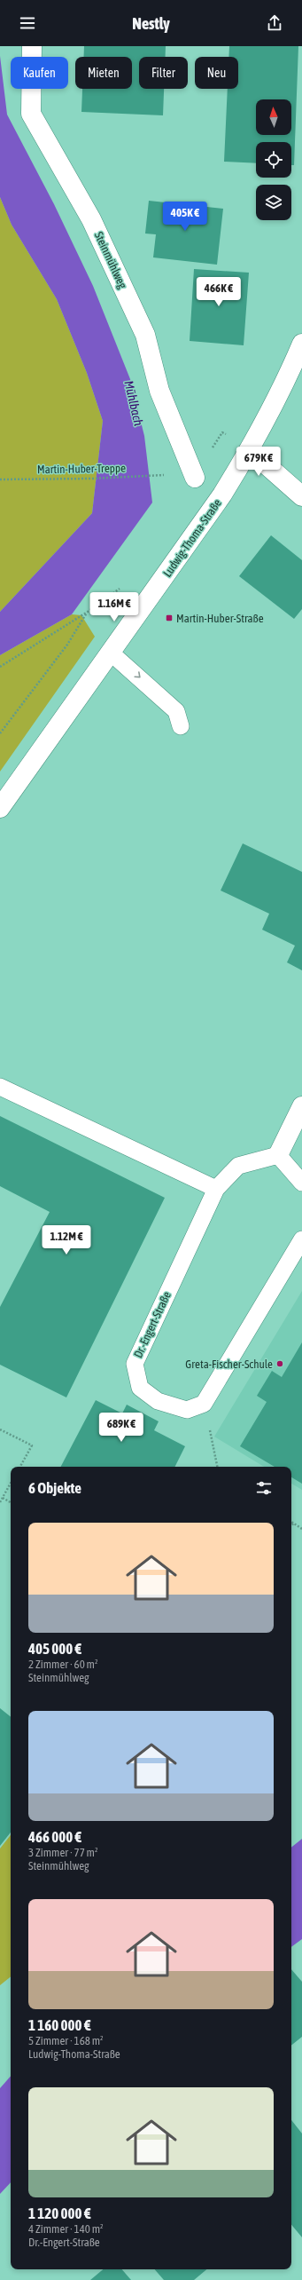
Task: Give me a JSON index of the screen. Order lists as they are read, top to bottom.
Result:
{
  "streets": {
    "street": ["Steinmühlweg", "Ludwig-Thoma-Straße"],
    "lane": ["Dr.-Engert-Straße"],
    "path": ["Martin-Huber-Treppe"]
  },
  "water": ["Mühlbach"],
  "places": {
    "transit": ["Martin-Huber-Straße"],
    "other": ["Greta-Fischer-Schule"]
  },
  "north": "top",
  "page": {
    "header": "Nestly",
    "chip": [
      "Kaufen",
      "Mieten",
      "Filter",
      "Neu"
    ],
    "price": [
      "405K €",
      "466K €",
      "679K €",
      "1.16M €",
      "1.12M €",
      "689K €"
    ],
    "heading": "6 Objekte",
    "list": [
      {
        "name": "405 000 €",
        "note": "2 Zimmer · 60 m² · Steinmühlweg"
      },
      {
        "name": "466 000 €",
        "note": "3 Zimmer · 77 m² · Steinmühlweg"
      },
      {
        "name": "1 160 000 €",
        "note": "5 Zimmer · 168 m² · Ludwig-Thoma-Straße"
      },
      {
        "name": "1 120 000 €",
        "note": "4 Zimmer · 140 m² · Dr.-Engert-Straße"
      }
    ]
  }
}
